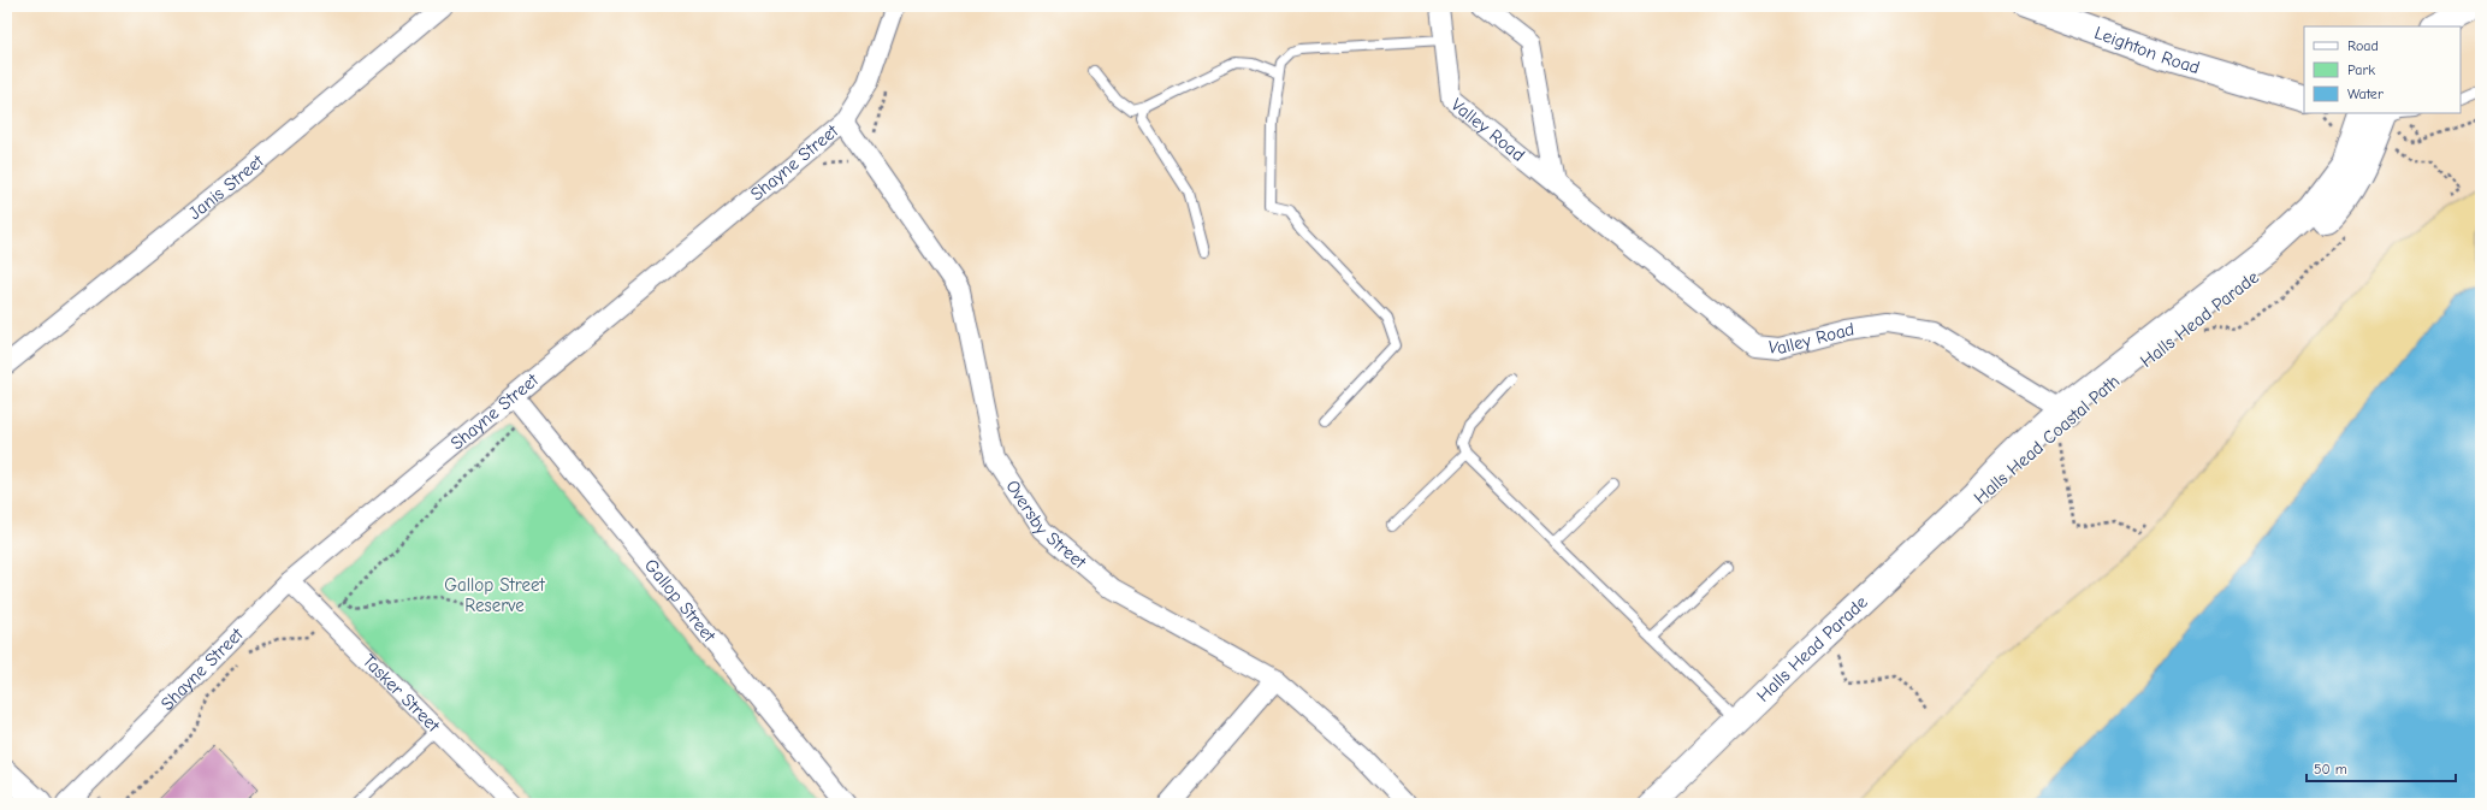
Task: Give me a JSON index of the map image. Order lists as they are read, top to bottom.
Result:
{
  "streets": {
    "street": [
      "Leighton Road",
      "Valley Road",
      "Shayne Street",
      "Janis Street",
      "Halls Head Parade",
      "Oversby Street",
      "Gallop Street",
      "Tasker Street"
    ],
    "path": ["Halls Head Coastal Path"]
  },
  "crossings": [
    ["Valley Road", "Halls Head Parade"],
    ["Shayne Street", "Oversby Street"],
    ["Shayne Street", "Gallop Street"],
    ["Shayne Street", "Tasker Street"]
  ],
  "parks": ["Gallop Street Reserve"],
  "legend": ["Road", "Park", "Water"],
  "scale_bar": "50 m"
}
